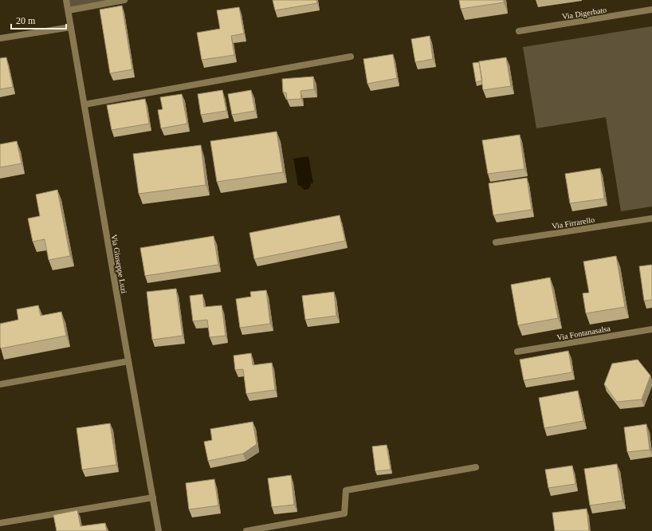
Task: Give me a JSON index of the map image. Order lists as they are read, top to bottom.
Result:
{
  "streets": {
    "street": [
      "Via Digerbato",
      "Via Firrarello",
      "Via Giuseppe Luzi",
      "Via Fontanasalsa"
    ]
  },
  "scale_bar": "20 m"
}
